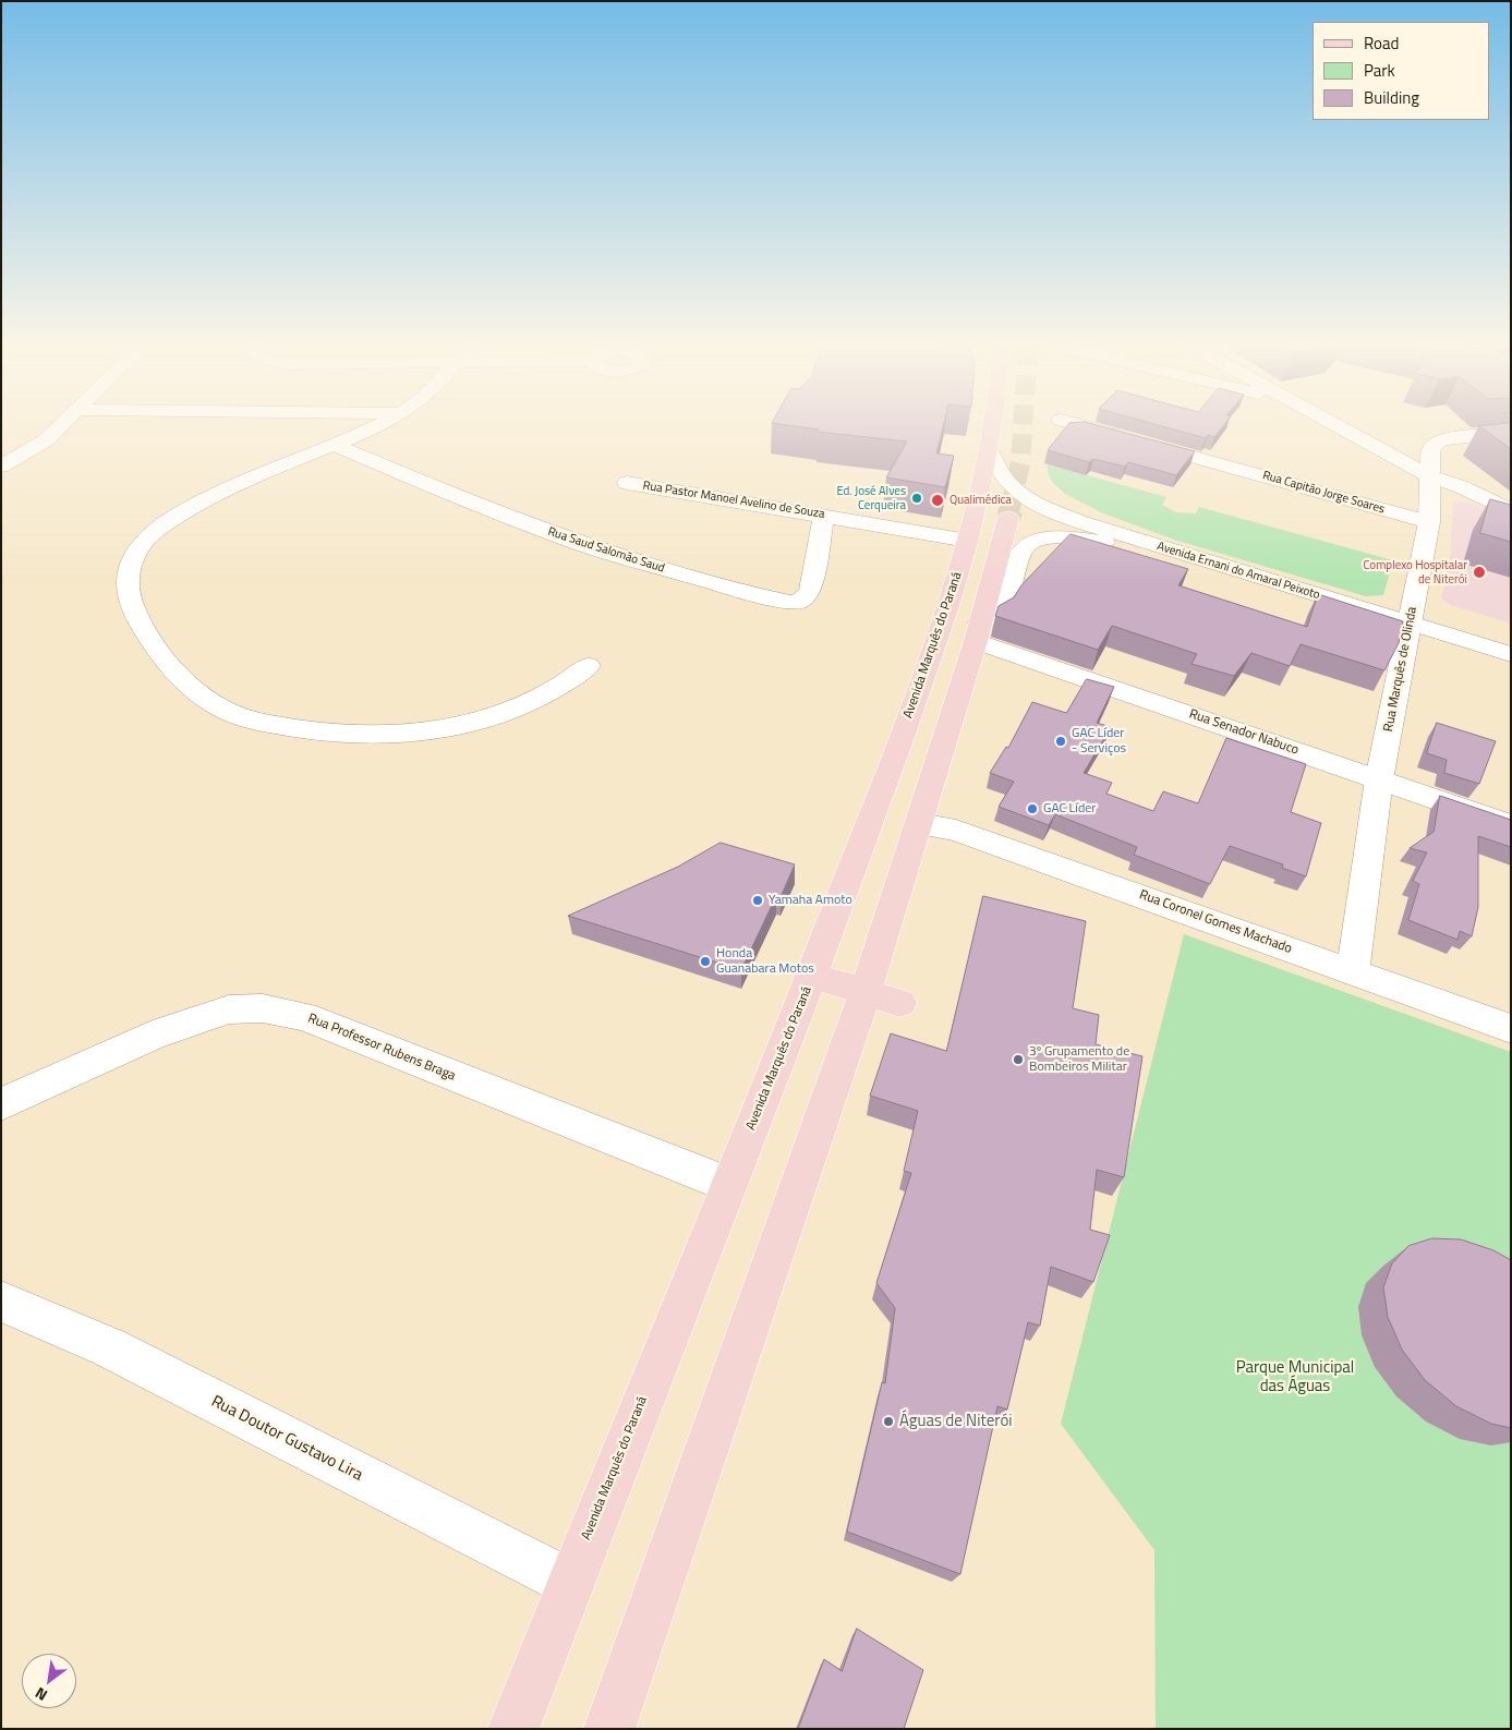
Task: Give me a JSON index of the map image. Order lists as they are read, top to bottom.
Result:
{
  "streets": {
    "main road": ["Avenida Marquês do Paraná"],
    "street": [
      "Rua Capitão Jorge Soares",
      "Rua Pastor Manoel Avelino de Souza",
      "Rua Saud Salomão Saud",
      "Avenida Ernani do Amaral Peixoto",
      "Rua Marquês de Olinda",
      "Rua Senador Nabuco",
      "Rua Coronel Gomes Machado",
      "Rua Professor Rubens Braga",
      "Rua Doutor Gustavo Lira"
    ]
  },
  "crossings": [
    ["Rua Capitão Jorge Soares", "Rua Marquês de Olinda"],
    ["Rua Pastor Manoel Avelino de Souza", "Rua Saud Salomão Saud"],
    ["Rua Pastor Manoel Avelino de Souza", "Avenida Marquês do Paraná"],
    ["Avenida Ernani do Amaral Peixoto", "Avenida Marquês do Paraná"],
    ["Avenida Ernani do Amaral Peixoto", "Rua Marquês de Olinda"],
    ["Avenida Marquês do Paraná", "Rua Professor Rubens Braga"],
    ["Avenida Marquês do Paraná", "Rua Doutor Gustavo Lira"],
    ["Rua Marquês de Olinda", "Rua Senador Nabuco"],
    ["Rua Marquês de Olinda", "Rua Coronel Gomes Machado"]
  ],
  "parks": ["Parque Municipal das Águas"],
  "places": [
    "Ed. José Alves Cerqueira",
    "Qualimédica",
    "Complexo Hospitalar de Niterói",
    "GAC Líder - Serviços",
    "GAC Líder",
    "Yamaha Amoto",
    "Honda Guanabara Motos",
    "3º Grupamento de Bombeiros Militar",
    "Águas de Niterói"
  ],
  "legend": ["Road", "Park", "Building"],
  "north": "bottom left"
}
